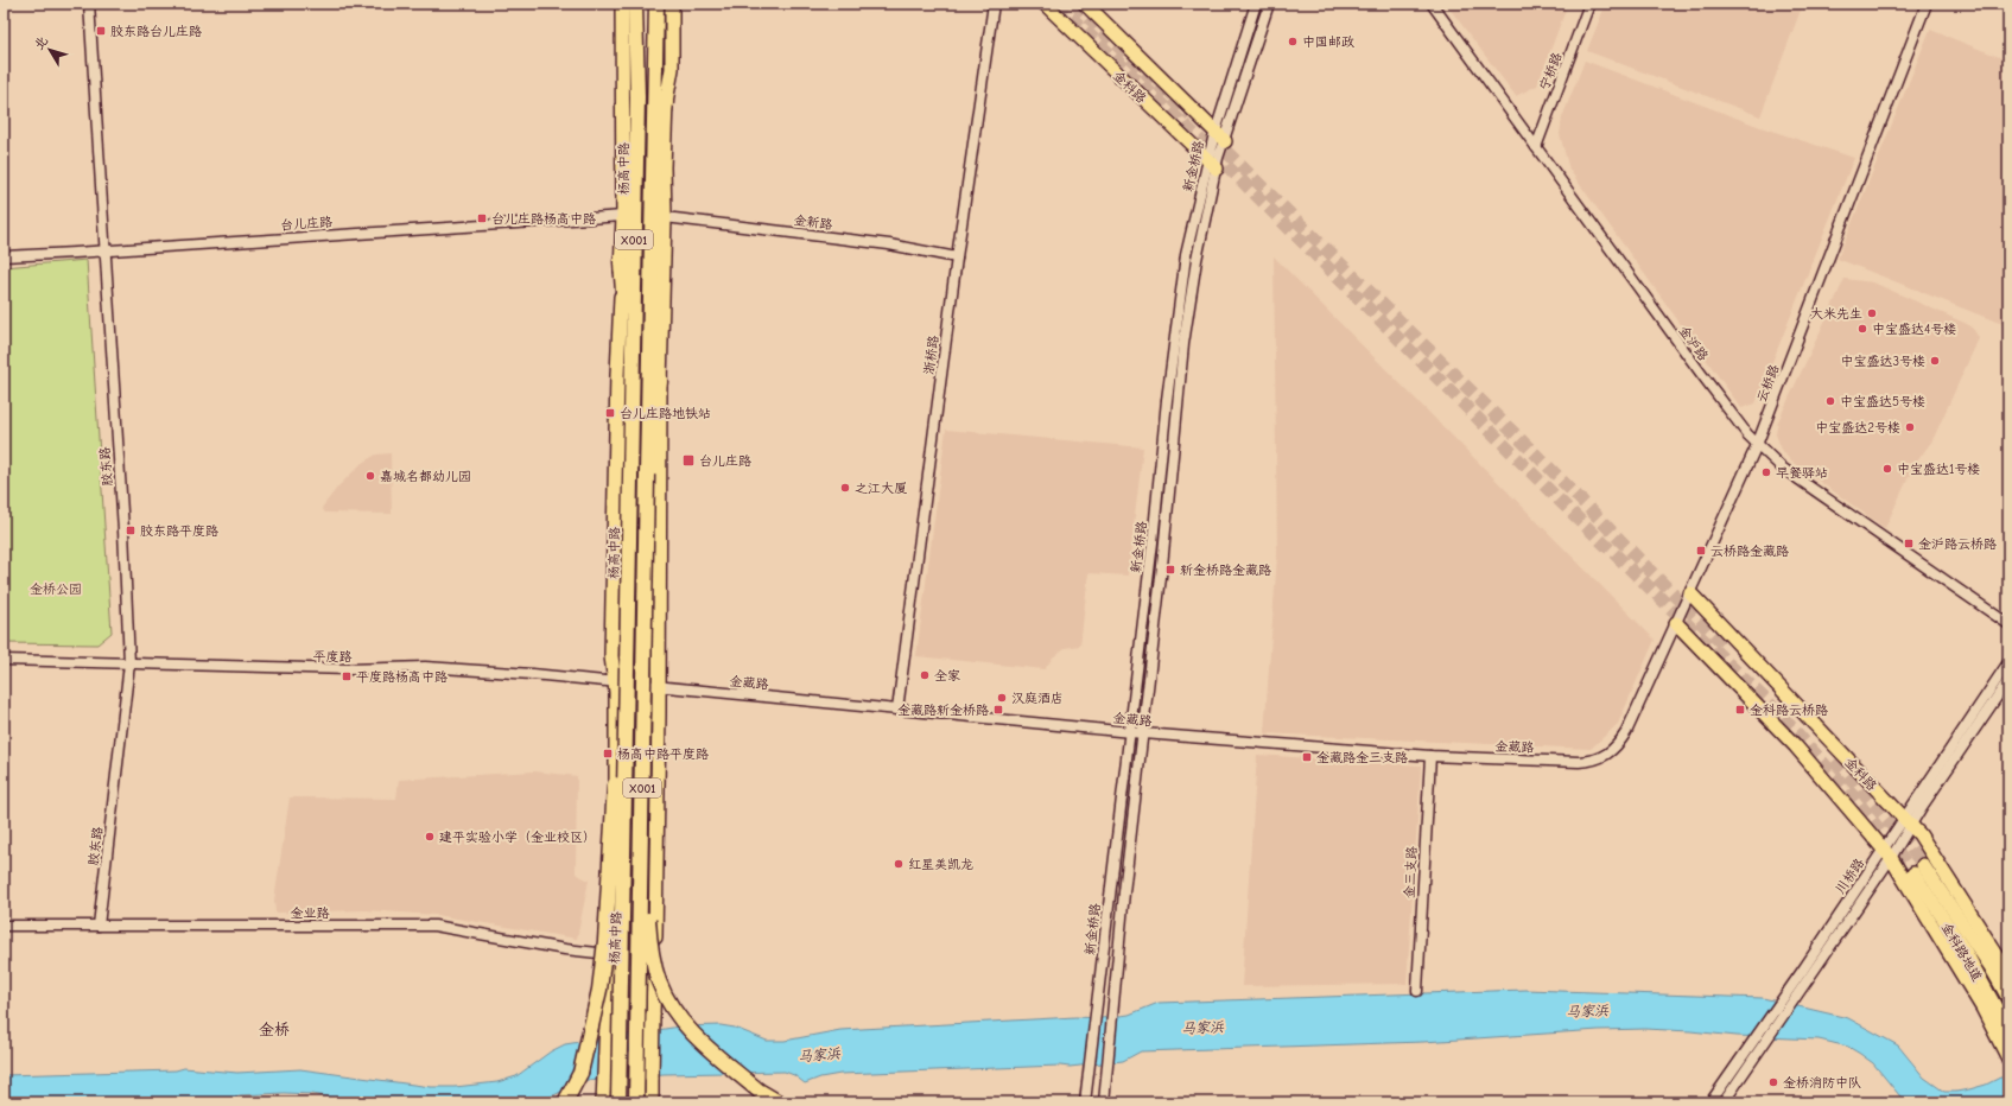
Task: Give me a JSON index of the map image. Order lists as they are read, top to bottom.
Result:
{
  "streets": {
    "highway": ["杨高中路", "X001"],
    "main road": ["金科路", "金科路地道"],
    "street": [
      "宁桥路",
      "新金桥路",
      "金新路",
      "台儿庄路",
      "金沪路",
      "浙桥路",
      "云桥路",
      "胶东路",
      "平度路",
      "金藏路",
      "金三支路",
      "川桥路",
      "金业路"
    ]
  },
  "crossings": [
    ["宁桥路", "金沪路"],
    ["金科路", "新金桥路"],
    ["金科路", "云桥路"],
    ["金科路", "川桥路"],
    ["新金桥路", "金藏路"],
    ["杨高中路", "台儿庄路"],
    ["杨高中路", "平度路"],
    ["杨高中路", "金业路"],
    ["金新路", "X001"],
    ["金新路", "浙桥路"],
    ["台儿庄路", "胶东路"],
    ["X001", "平度路"],
    ["X001", "金藏路"],
    ["金沪路", "云桥路"],
    ["浙桥路", "金藏路"],
    ["云桥路", "金藏路"],
    ["胶东路", "平度路"],
    ["胶东路", "金业路"],
    ["平度路", "金藏路"],
    ["金藏路", "金三支路"]
  ],
  "districts": ["金桥"],
  "water": ["马家浜"],
  "parks": ["金桥公园"],
  "places": {
    "transit": [
      "胶东路台儿庄路",
      "台儿庄路杨高中路",
      "台儿庄路地铁站",
      "台儿庄路",
      "胶东路平度路",
      "金沪路云桥路",
      "云桥路金藏路",
      "新金桥路金藏路",
      "平度路杨高中路",
      "金藏路新金桥路",
      "金科路云桥路",
      "杨高中路平度路",
      "金藏路金三支路"
    ],
    "other": [
      "中国邮政",
      "大米先生",
      "中宝盛达4号楼",
      "中宝盛达3号楼",
      "中宝盛达5号楼",
      "中宝盛达2号楼",
      "中宝盛达1号楼",
      "早餐驿站",
      "嘉城名都幼儿园",
      "之江大厦",
      "全家",
      "汉庭酒店",
      "建平实验小学（金业校区）",
      "红星美凯龙",
      "金桥消防中队"
    ]
  },
  "north": "top left"
}
